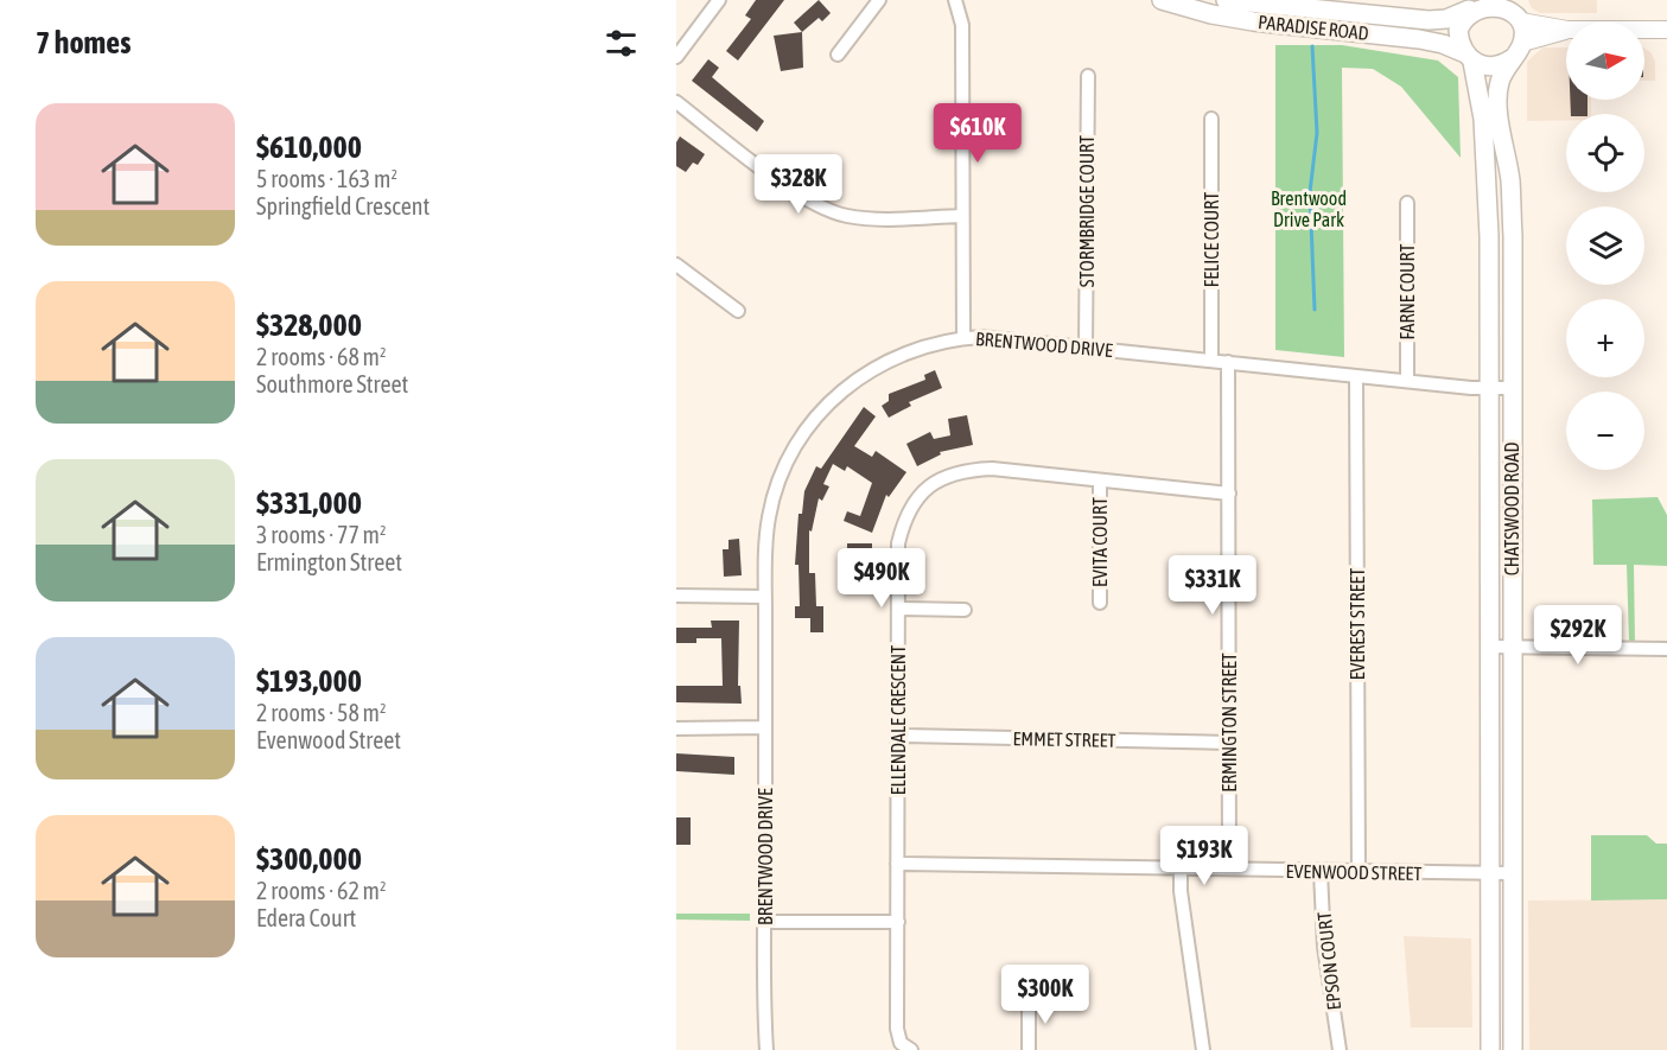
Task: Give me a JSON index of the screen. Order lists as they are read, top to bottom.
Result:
{
  "streets": {
    "main road": ["PARADISE ROAD", "CHATSWOOD ROAD"],
    "street": [
      "STORMBRIDGE COURT",
      "FELICE COURT",
      "FARNE COURT",
      "BRENTWOOD DRIVE",
      "EVITA COURT",
      "EVEREST STREET",
      "ELLENDALE CRESCENT",
      "ERMINGTON STREET",
      "EMMET STREET",
      "EVENWOOD STREET",
      "EPSON COURT"
    ]
  },
  "crossings": [
    ["PARADISE ROAD", "CHATSWOOD ROAD"],
    ["STORMBRIDGE COURT", "BRENTWOOD DRIVE"],
    ["FELICE COURT", "BRENTWOOD DRIVE"],
    ["FARNE COURT", "BRENTWOOD DRIVE"],
    ["BRENTWOOD DRIVE", "CHATSWOOD ROAD"],
    ["BRENTWOOD DRIVE", "EVEREST STREET"],
    ["BRENTWOOD DRIVE", "ERMINGTON STREET"],
    ["CHATSWOOD ROAD", "EVENWOOD STREET"],
    ["EVITA COURT", "ELLENDALE CRESCENT"],
    ["EVEREST STREET", "EVENWOOD STREET"],
    ["ELLENDALE CRESCENT", "ERMINGTON STREET"],
    ["ELLENDALE CRESCENT", "EMMET STREET"],
    ["ELLENDALE CRESCENT", "EVENWOOD STREET"],
    ["ERMINGTON STREET", "EMMET STREET"],
    ["ERMINGTON STREET", "EVENWOOD STREET"],
    ["EVENWOOD STREET", "EPSON COURT"]
  ],
  "parks": ["Brentwood Drive Park"],
  "north": "right",
  "page": {
    "heading": "7 homes",
    "map_buttons": ["+", "−"],
    "list": [
      {
        "name": "$610,000",
        "note": "5 rooms · 163 m² · Springfield Crescent"
      },
      {
        "name": "$328,000",
        "note": "2 rooms · 68 m² · Southmore Street"
      },
      {
        "name": "$331,000",
        "note": "3 rooms · 77 m² · Ermington Street"
      },
      {
        "name": "$193,000",
        "note": "2 rooms · 58 m² · Evenwood Street"
      },
      {
        "name": "$300,000",
        "note": "2 rooms · 62 m² · Edera Court"
      }
    ],
    "price": [
      "$610K",
      "$328K",
      "$490K",
      "$331K",
      "$292K",
      "$193K",
      "$300K"
    ]
  }
}
